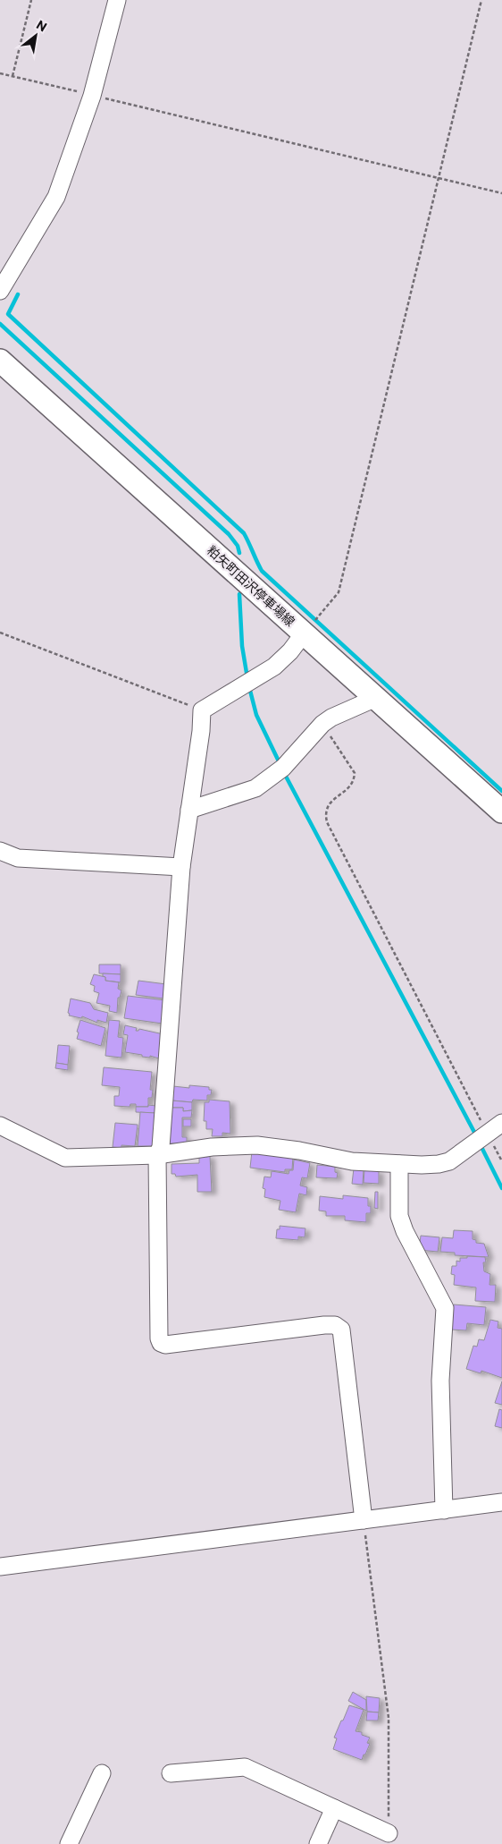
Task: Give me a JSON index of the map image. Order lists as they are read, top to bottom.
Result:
{
  "streets": {
    "main road": ["粕矢町田沢停車場線"]
  },
  "north": "top right"
}
